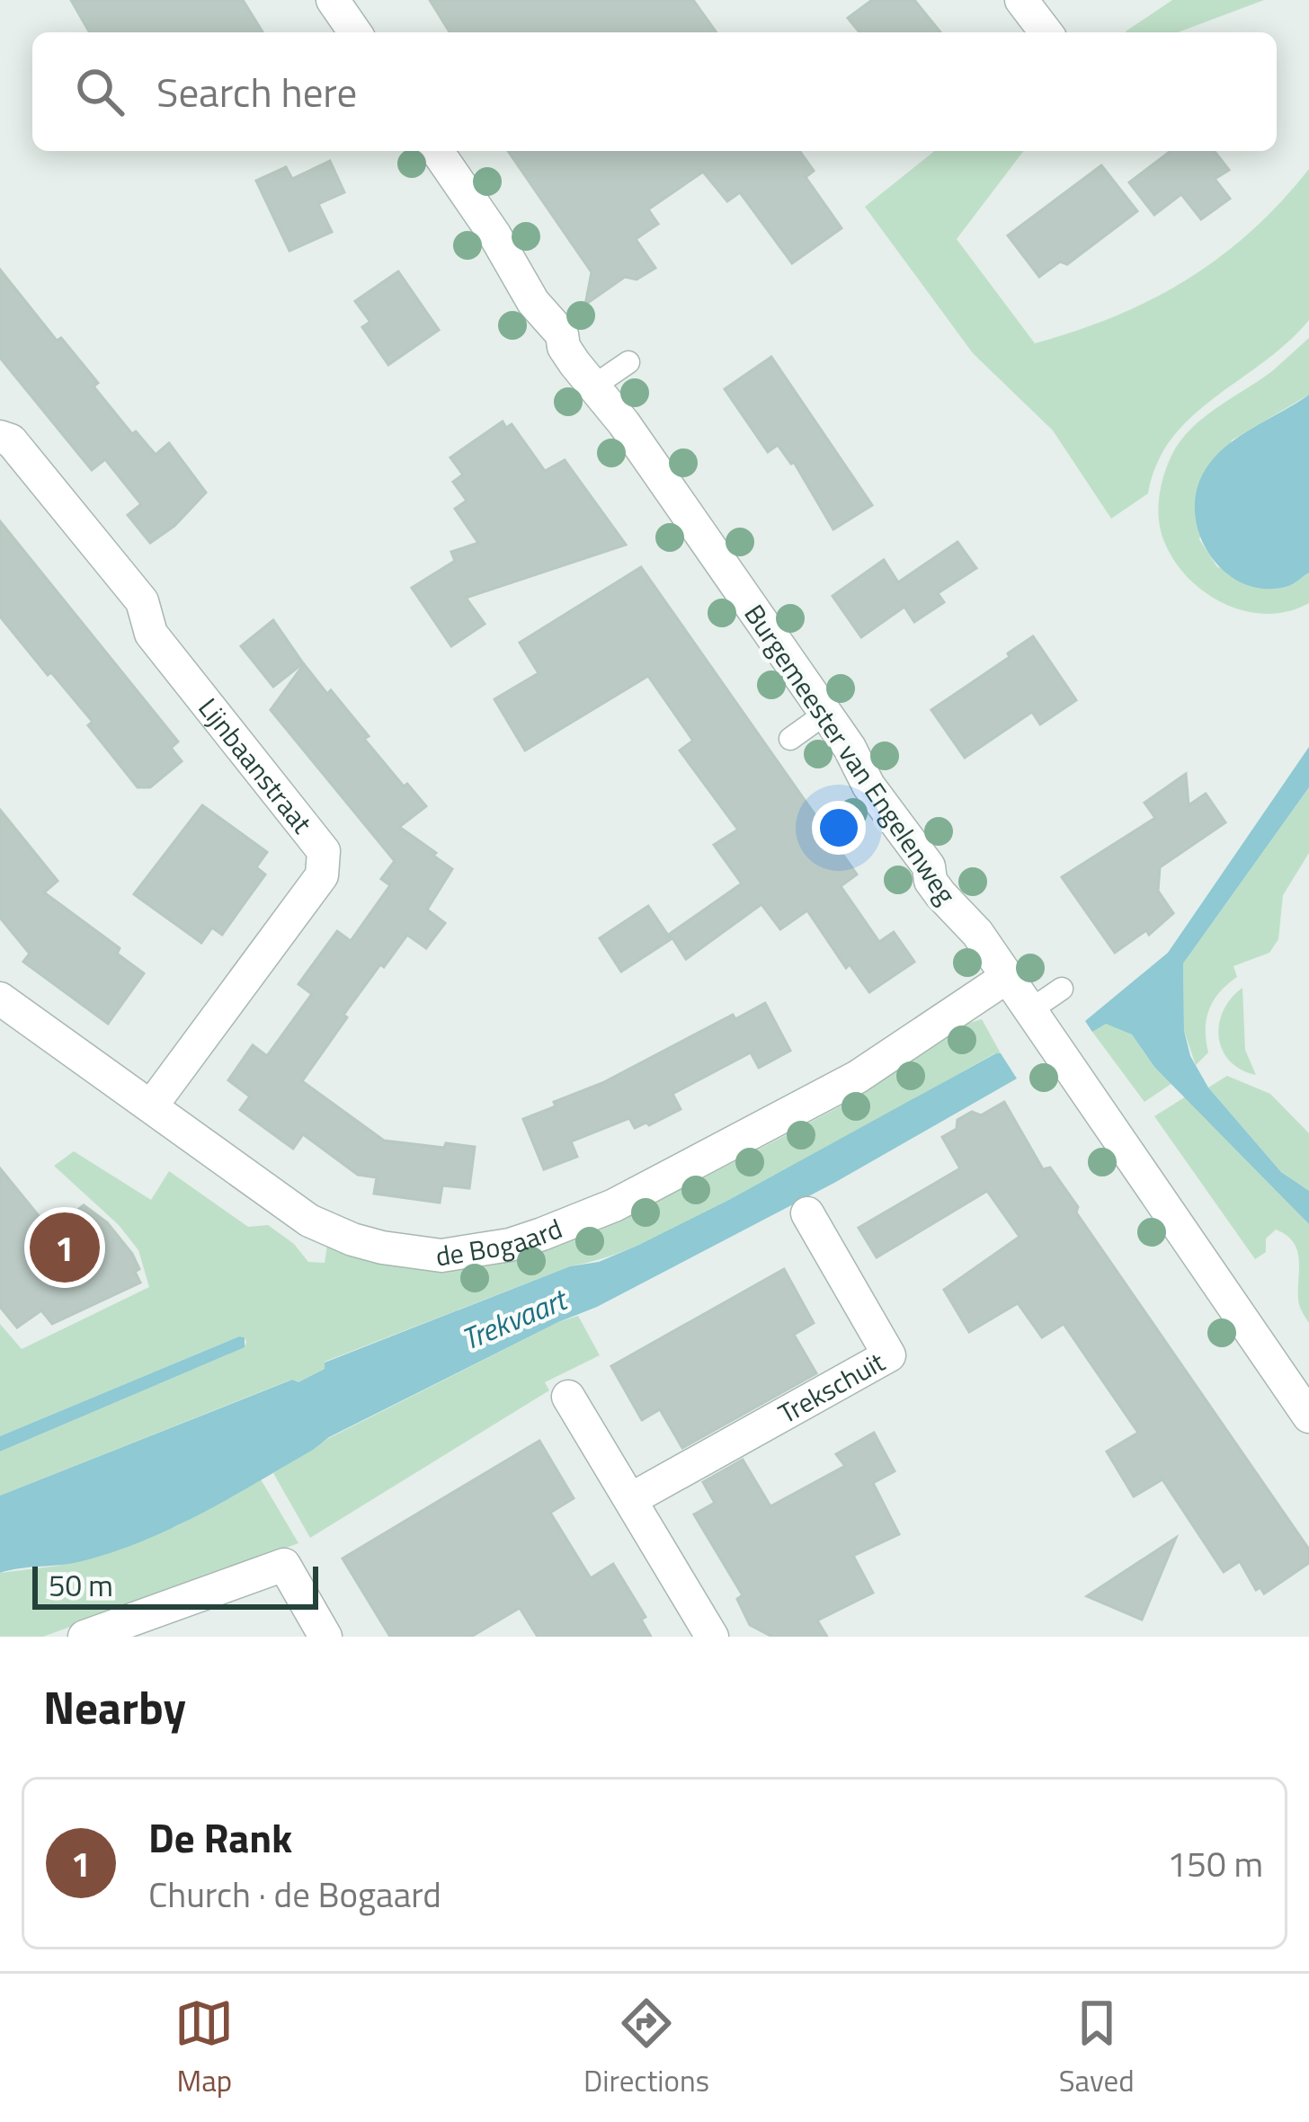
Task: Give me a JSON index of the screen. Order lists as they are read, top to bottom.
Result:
{
  "streets": {
    "street": [
      "Burgemeester van Engelenweg",
      "Lijnbaanstraat",
      "de Bogaard",
      "Trekschuit"
    ]
  },
  "crossings": [
    ["Burgemeester van Engelenweg", "de Bogaard"],
    ["Lijnbaanstraat", "de Bogaard"]
  ],
  "water": ["Trekvaart"],
  "scale_bar": "50 m",
  "page": {
    "search": "Search here",
    "pins": "1",
    "scale": "50 m",
    "heading": "Nearby",
    "list": [
      {
        "mark": "1",
        "name": "De Rank",
        "note": "Church · de Bogaard",
        "value": "150 m"
      }
    ],
    "nav": ["Map", "Directions", "Saved"]
  }
}
